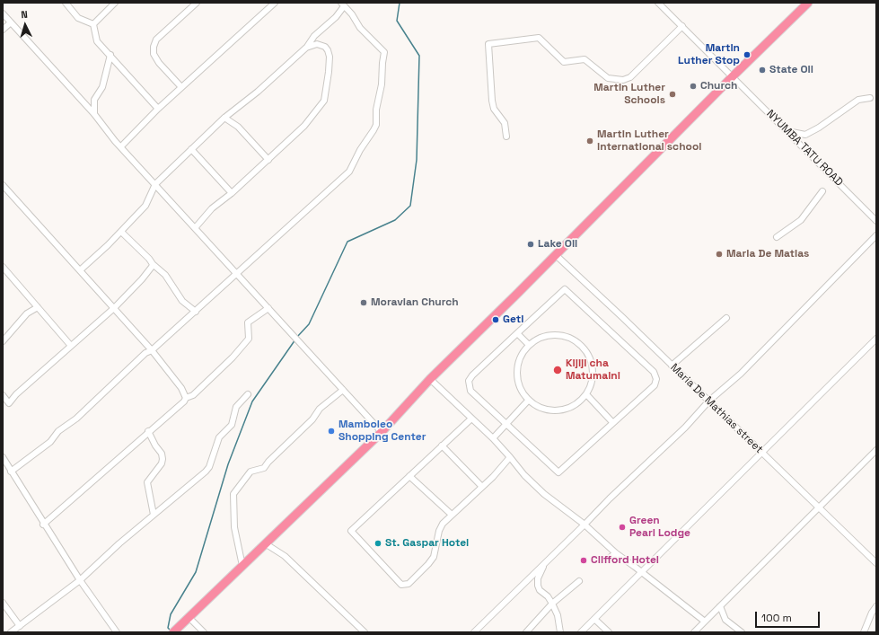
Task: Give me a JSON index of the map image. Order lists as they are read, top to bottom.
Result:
{
  "streets": {
    "street": ["NYUMBA TATU ROAD", "Maria De Mathias street"]
  },
  "places": [
    "Martin Luther Stop",
    "State Oil",
    "Church",
    "Martin Luther Schools",
    "Martin Luther international school",
    "Lake Oil",
    "Maria De Matias",
    "Moravian Church",
    "Geti",
    "Kijiji cha Matumaini",
    "Mamboleo Shopping Center",
    "Green Pearl Lodge",
    "St. Gaspar Hotel",
    "Clifford Hotel"
  ],
  "scale_bar": "100 m",
  "north": "top"
}
